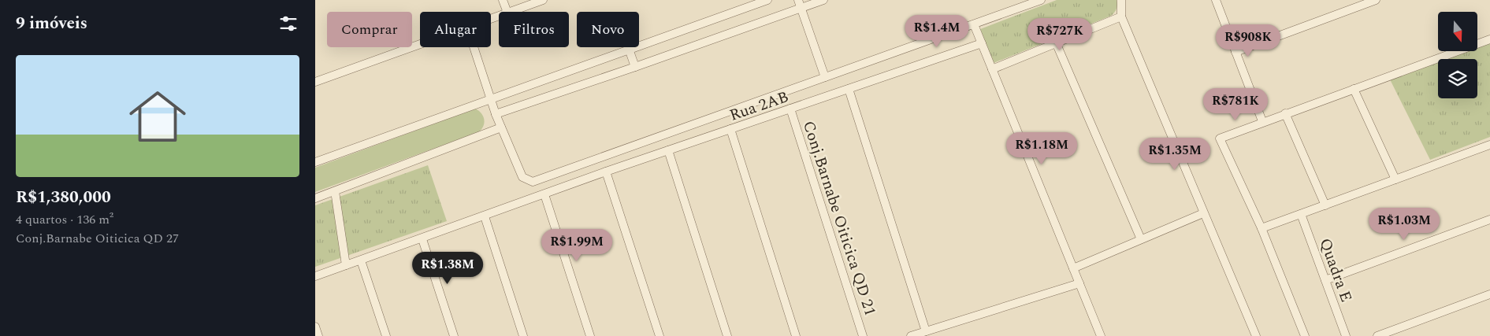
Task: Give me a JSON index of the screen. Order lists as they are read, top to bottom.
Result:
{
  "streets": {
    "street": ["Rua 2AB", "Conj.Barnabe Oiticica QD 21", "Quadra E"]
  },
  "crossings": [
    ["Rua 2AB", "Conj.Barnabe Oiticica QD 21"]
  ],
  "north": "bottom",
  "page": {
    "heading": "9 imóveis",
    "chip": [
      "Comprar",
      "Alugar",
      "Filtros",
      "Novo"
    ],
    "price": [
      "R$1.4M",
      "R$727K",
      "R$908K",
      "R$781K",
      "R$1.18M",
      "R$1.35M",
      "R$1.03M",
      "R$1.99M",
      "R$1.38M"
    ],
    "list": [
      {
        "name": "R$1,380,000",
        "note": "4 quartos · 136 m² · Conj.Barnabe Oiticica QD 27"
      }
    ]
  }
}
